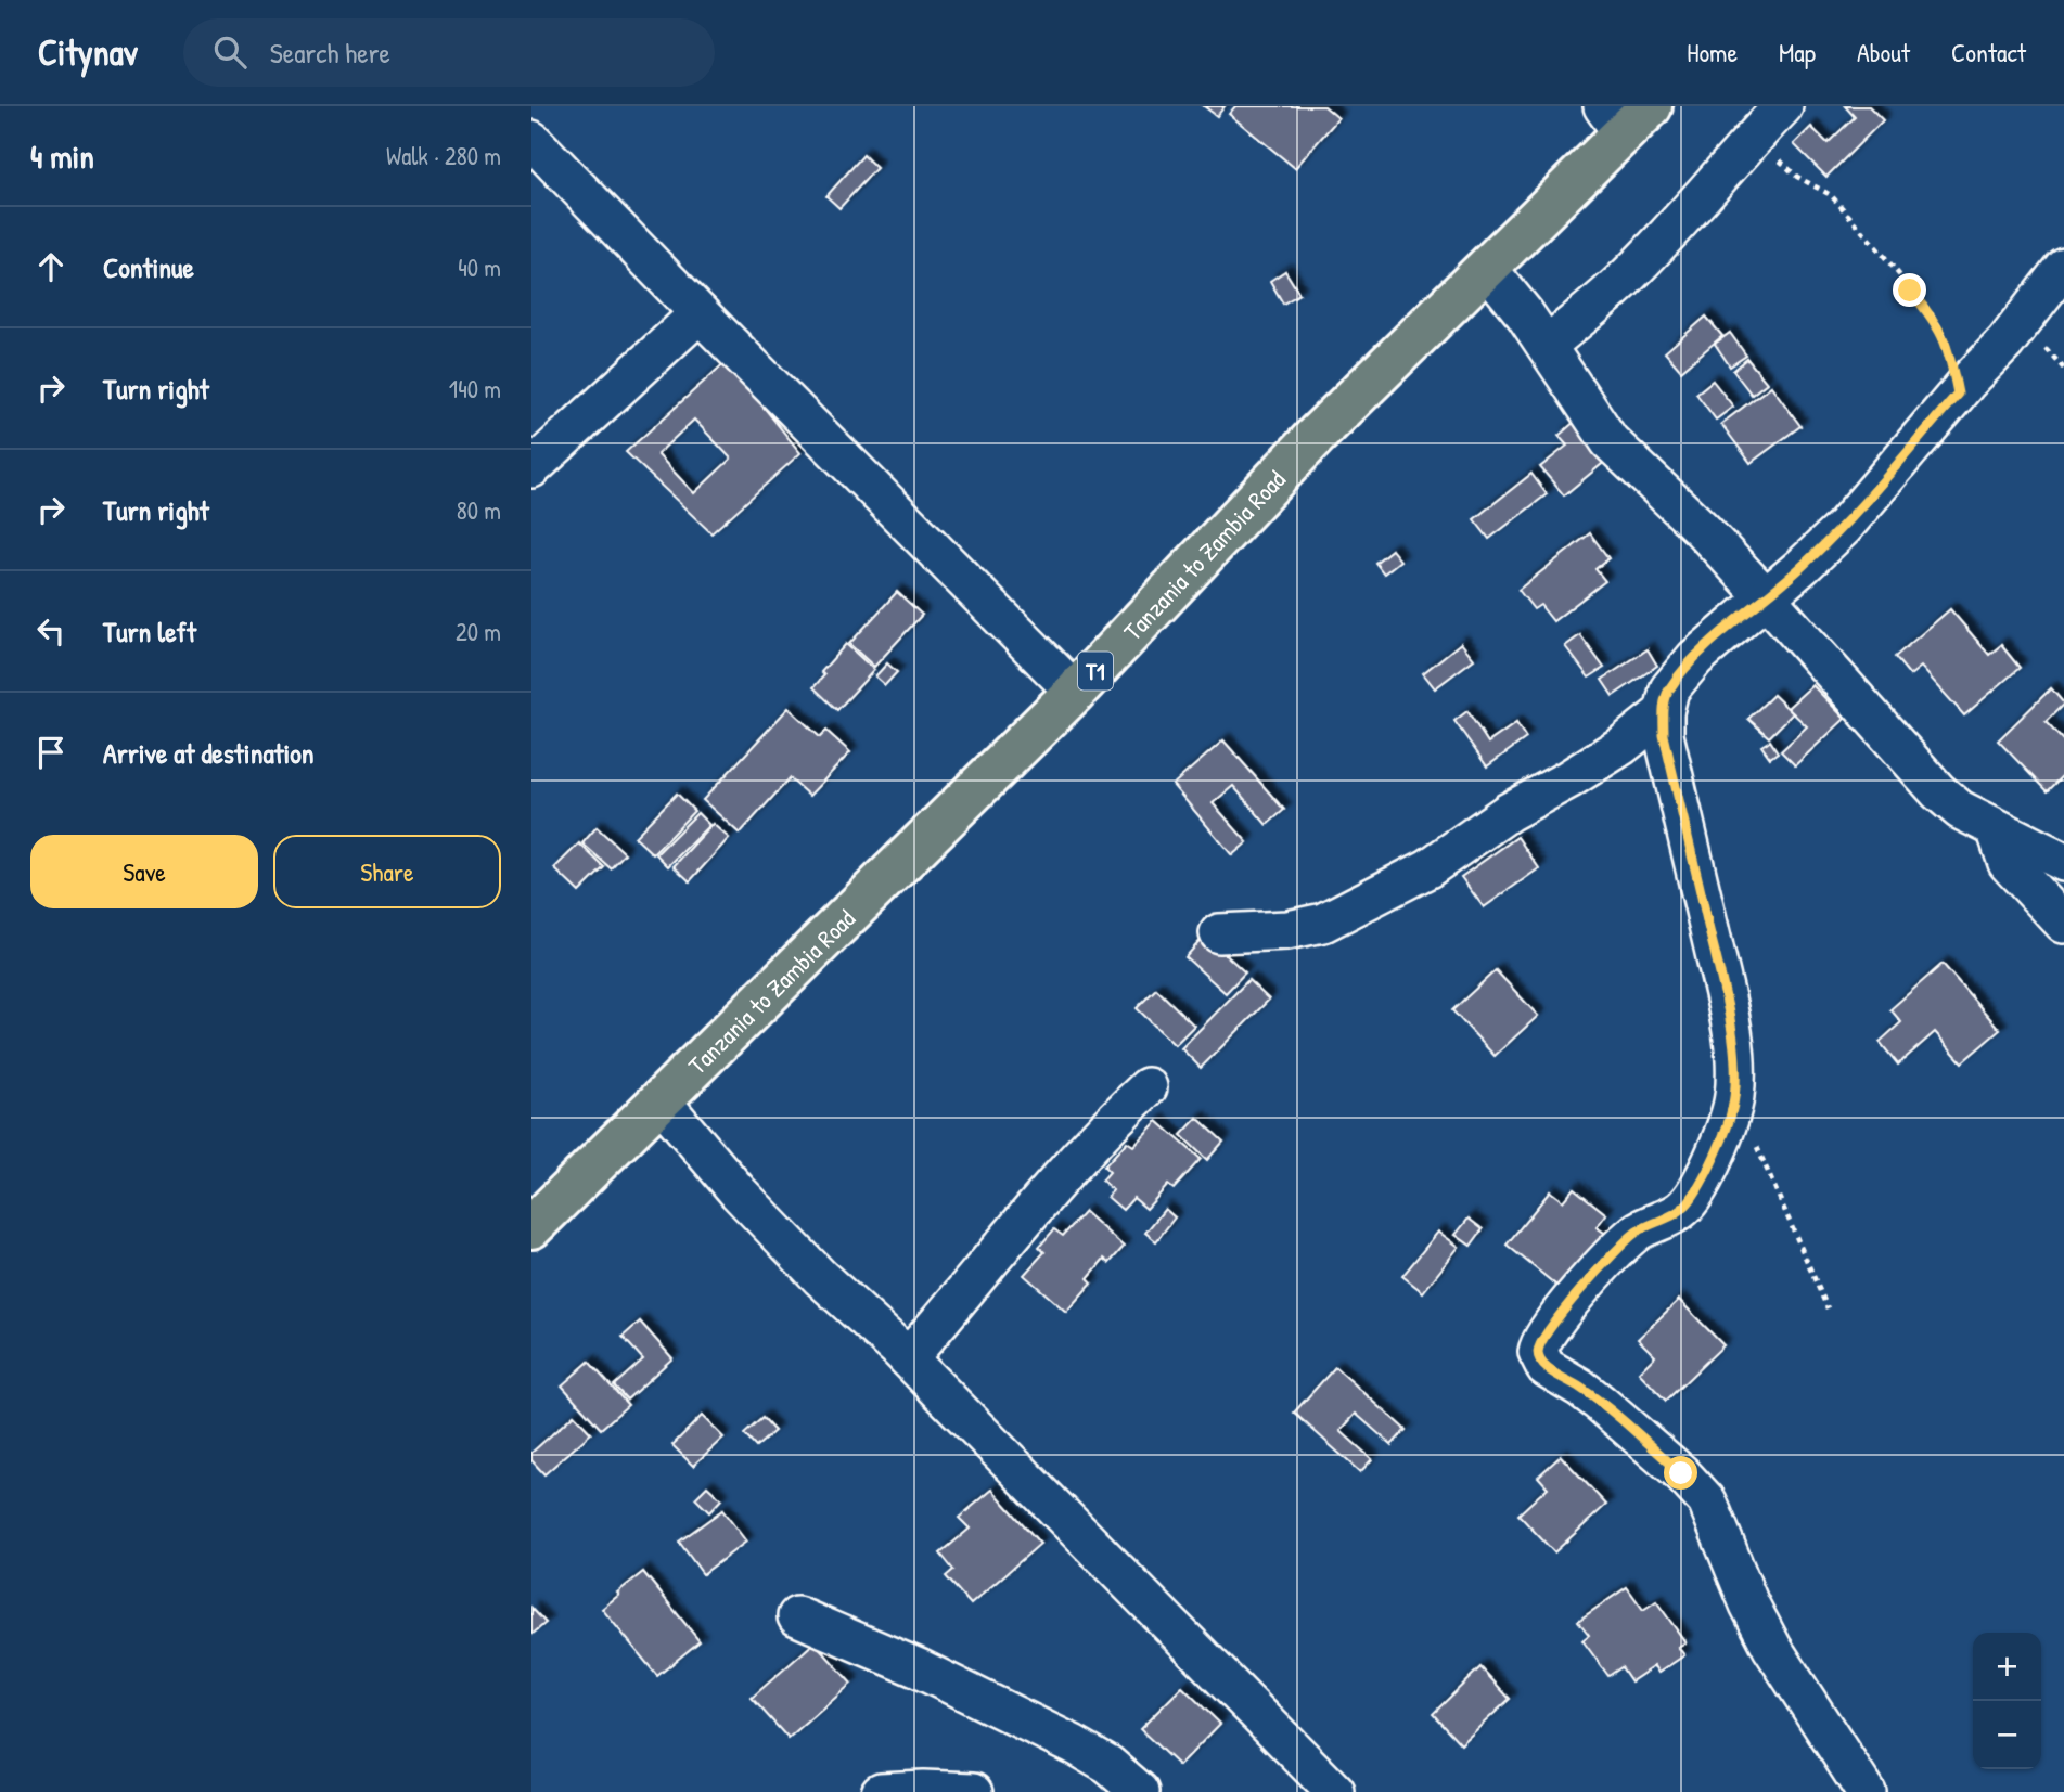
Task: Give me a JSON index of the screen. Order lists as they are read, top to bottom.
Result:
{
  "streets": {
    "highway": ["Tanzania to Zambia Road", "T1"]
  },
  "page": {
    "header": "Citynav",
    "search": "Search here",
    "nav": [
      "Home",
      "Map",
      "About",
      "Contact"
    ],
    "heading": ["4 min", "Walk · 280 m"],
    "list": [
      ["Continue", "40 m"],
      ["Turn right", "140 m"],
      ["Turn right", "80 m"],
      ["Turn left", "20 m"],
      "Arrive at destination"
    ],
    "buttons": ["Save", "Share"],
    "map_buttons": ["+", "−"]
  }
}
